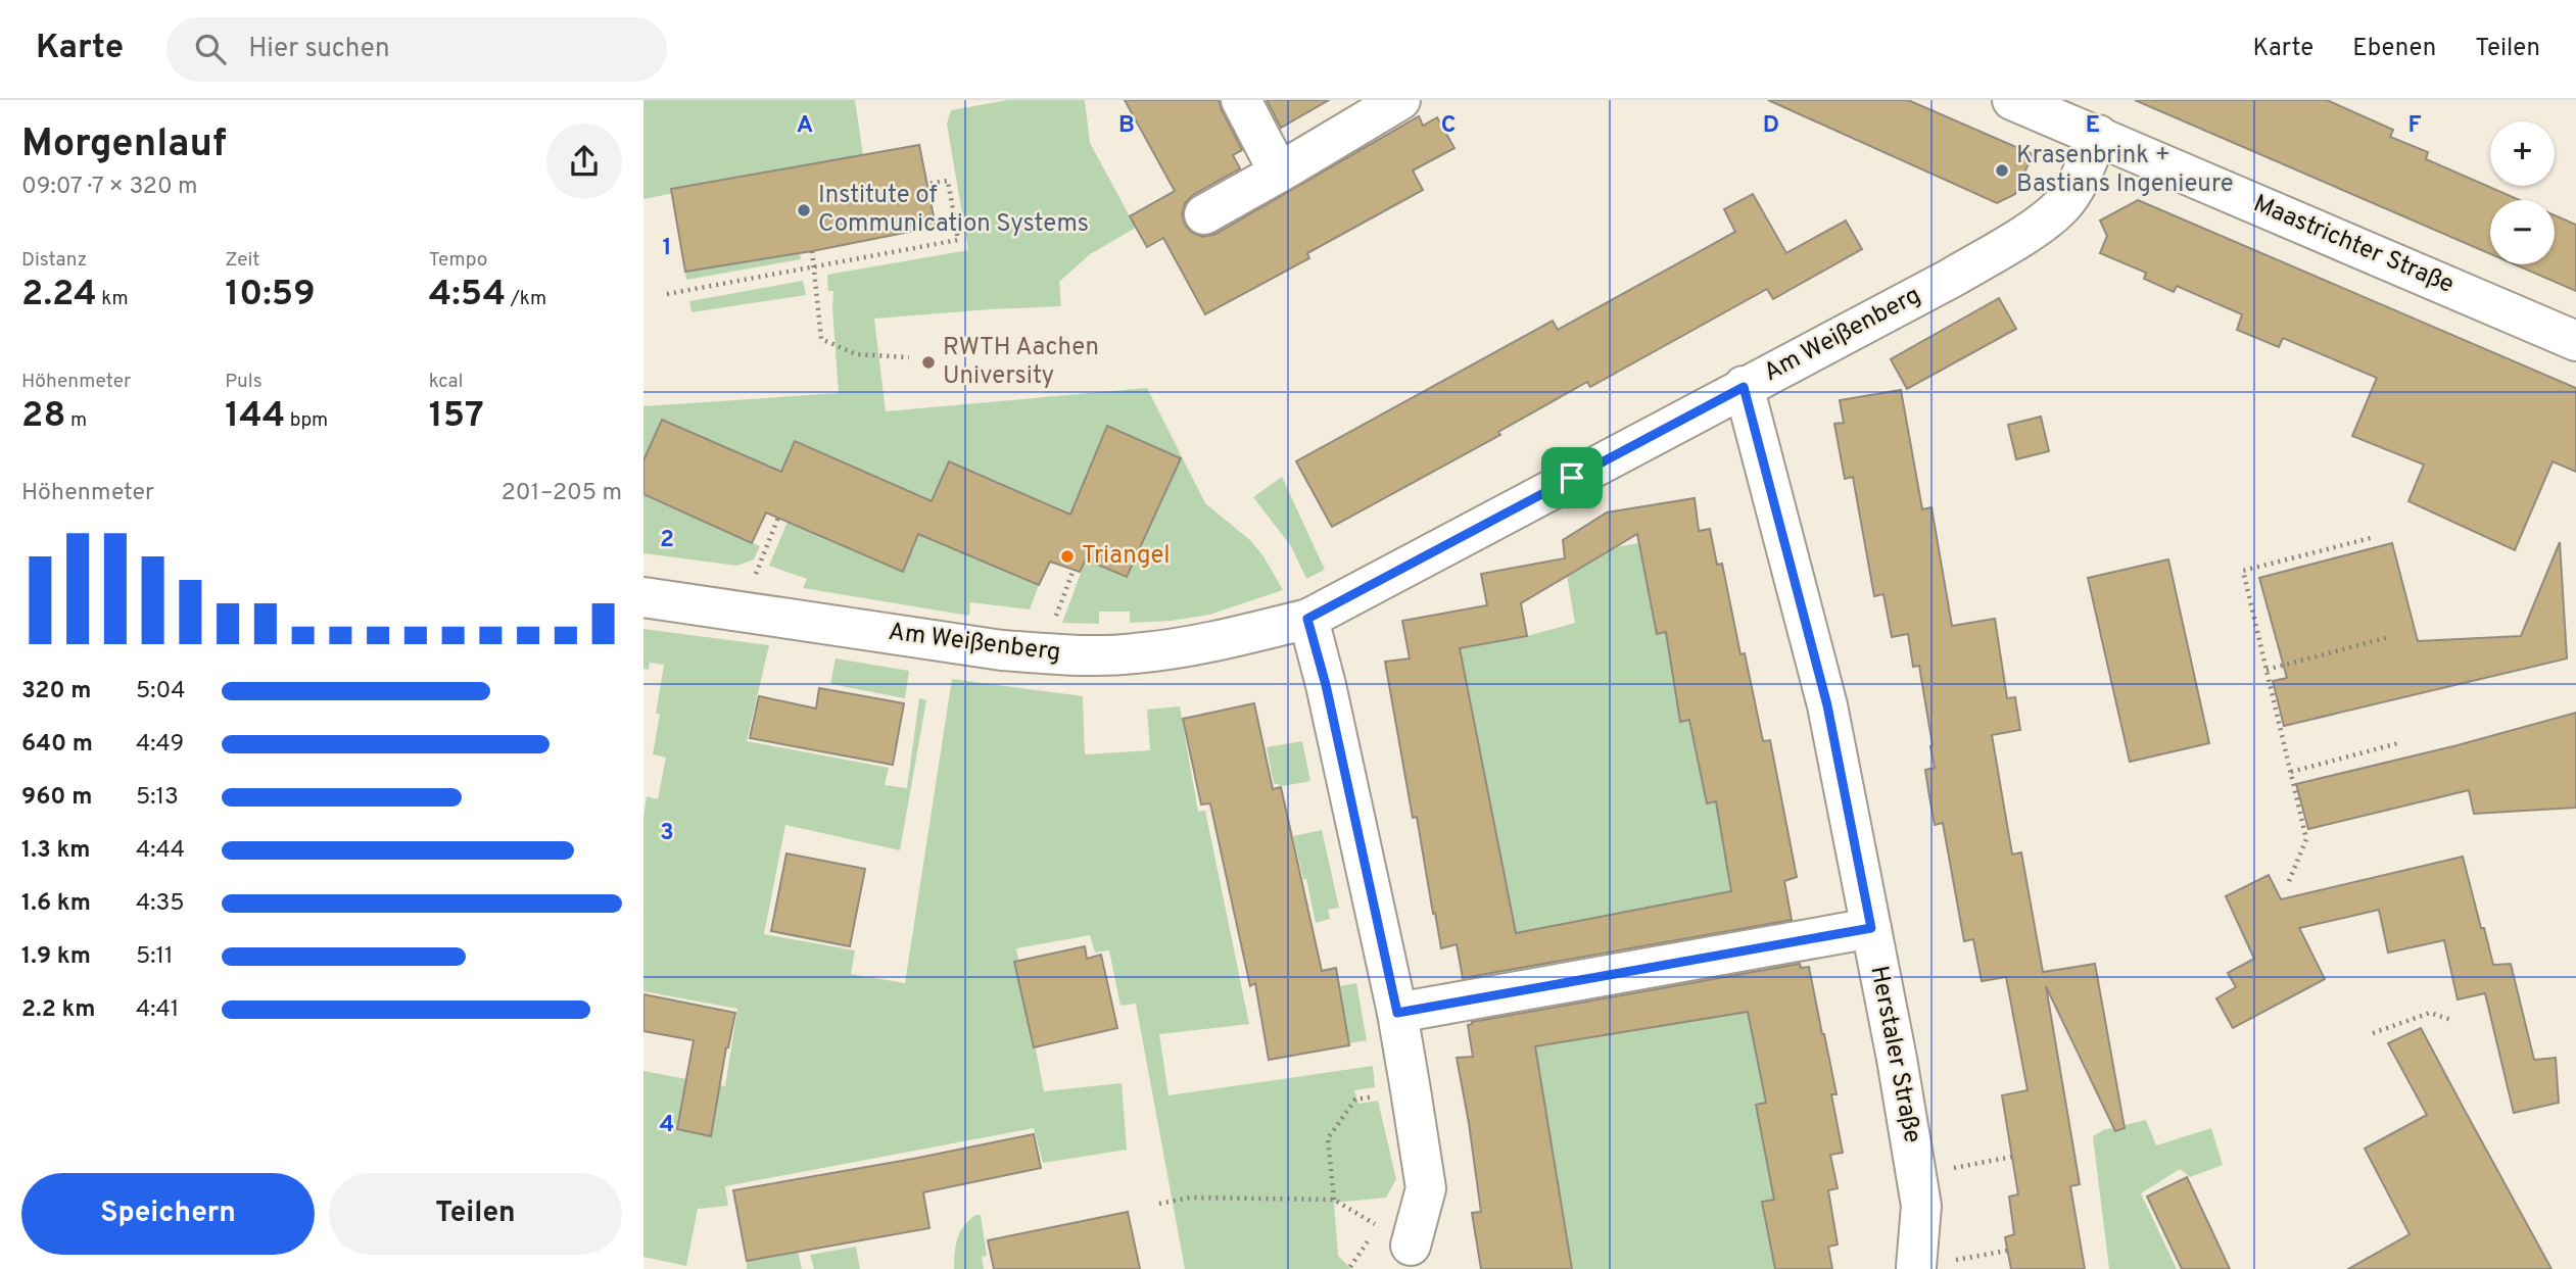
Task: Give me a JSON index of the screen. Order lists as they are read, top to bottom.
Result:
{
  "streets": {
    "street": ["Maastrichter Straße", "Am Weißenberg", "Herstaler Straße"]
  },
  "crossings": [
    ["Maastrichter Straße", "Am Weißenberg"],
    ["Am Weißenberg", "Herstaler Straße"]
  ],
  "places": [
    "Krasenbrink + Bastians Ingenieure",
    "Institute of Communication Systems",
    "RWTH Aachen University",
    "Triangel"
  ],
  "page": {
    "header": "Karte",
    "search": "Hier suchen",
    "nav": ["Karte", "Ebenen", "Teilen"],
    "heading": ["Morgenlauf", "09:07 · 7 × 320 m"],
    "map_buttons": ["+", "−"],
    "stats": [
      ["Distanz", "2.24 km"],
      ["Zeit", "10:59"],
      ["Tempo", "4:54 /km"],
      ["Höhenmeter", "28 m"],
      ["Puls", "144 bpm"],
      ["kcal", "157"]
    ],
    "chart": ["Höhenmeter", "201–205 m"],
    "list": [
      {
        "name": "320 m",
        "note": "5:04"
      },
      {
        "name": "640 m",
        "note": "4:49"
      },
      {
        "name": "960 m",
        "note": "5:13"
      },
      {
        "name": "1.3 km",
        "note": "4:44"
      },
      {
        "name": "1.6 km",
        "note": "4:35"
      },
      {
        "name": "1.9 km",
        "note": "5:11"
      },
      {
        "name": "2.2 km",
        "note": "4:41"
      }
    ],
    "buttons": ["Speichern", "Teilen"]
  },
  "grid": {
    "columns": [
      "A",
      "B",
      "C",
      "D",
      "E",
      "F"
    ],
    "rows": [
      "1",
      "2",
      "3",
      "4"
    ]
  }
}
